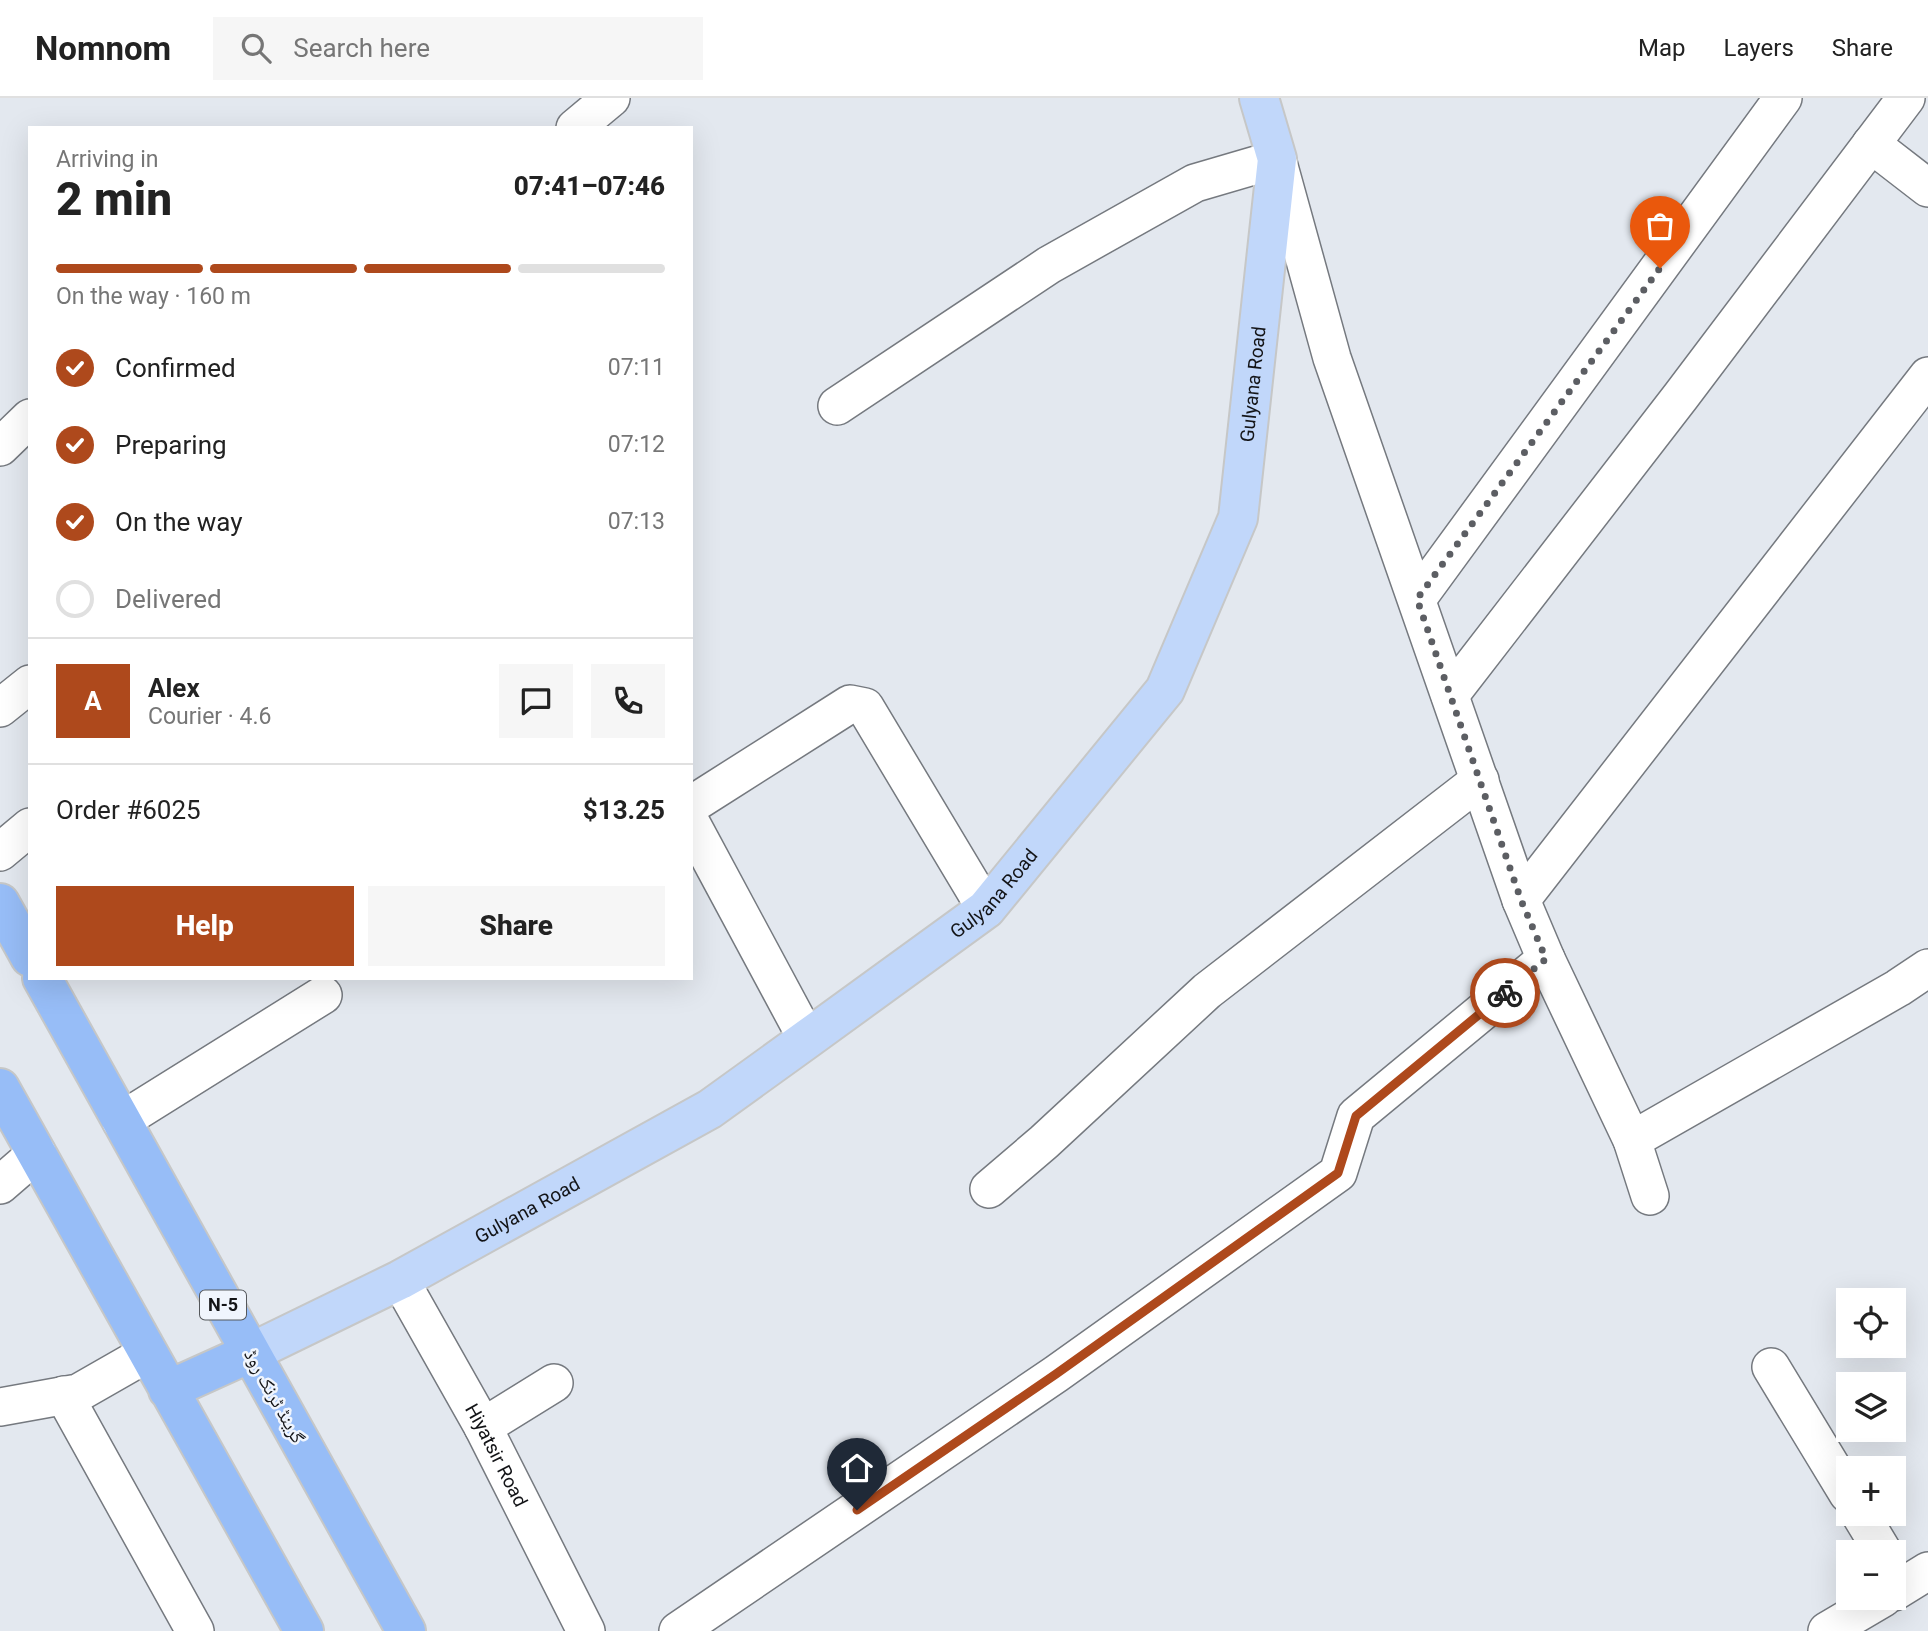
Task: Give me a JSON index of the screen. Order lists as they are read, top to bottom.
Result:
{
  "streets": {
    "highway": ["N-5", "گرینڈ ٹرنک روڈ"],
    "main road": ["Gulyana Road"],
    "street": ["Hiyatsir Road"]
  },
  "crossings": [
    ["Gulyana Road", "گرینڈ ٹرنک روڈ"],
    ["Gulyana Road", "Hiyatsir Road"]
  ],
  "page": {
    "header": "Nomnom",
    "search": "Search here",
    "nav": ["Map", "Layers", "Share"],
    "heading": ["2 min", "Arriving in", "07:41–07:46"],
    "panel": [
      "Alex",
      "Courier · 4.6",
      "Order #6025",
      "$13.25"
    ],
    "bar": "On the way · 160 m",
    "list": [
      ["Confirmed", "07:11"],
      ["Preparing", "07:12"],
      ["On the way", "07:13"],
      "Delivered"
    ],
    "round": "A",
    "buttons": ["Help", "Share"],
    "map_buttons": ["+", "−"]
  }
}
